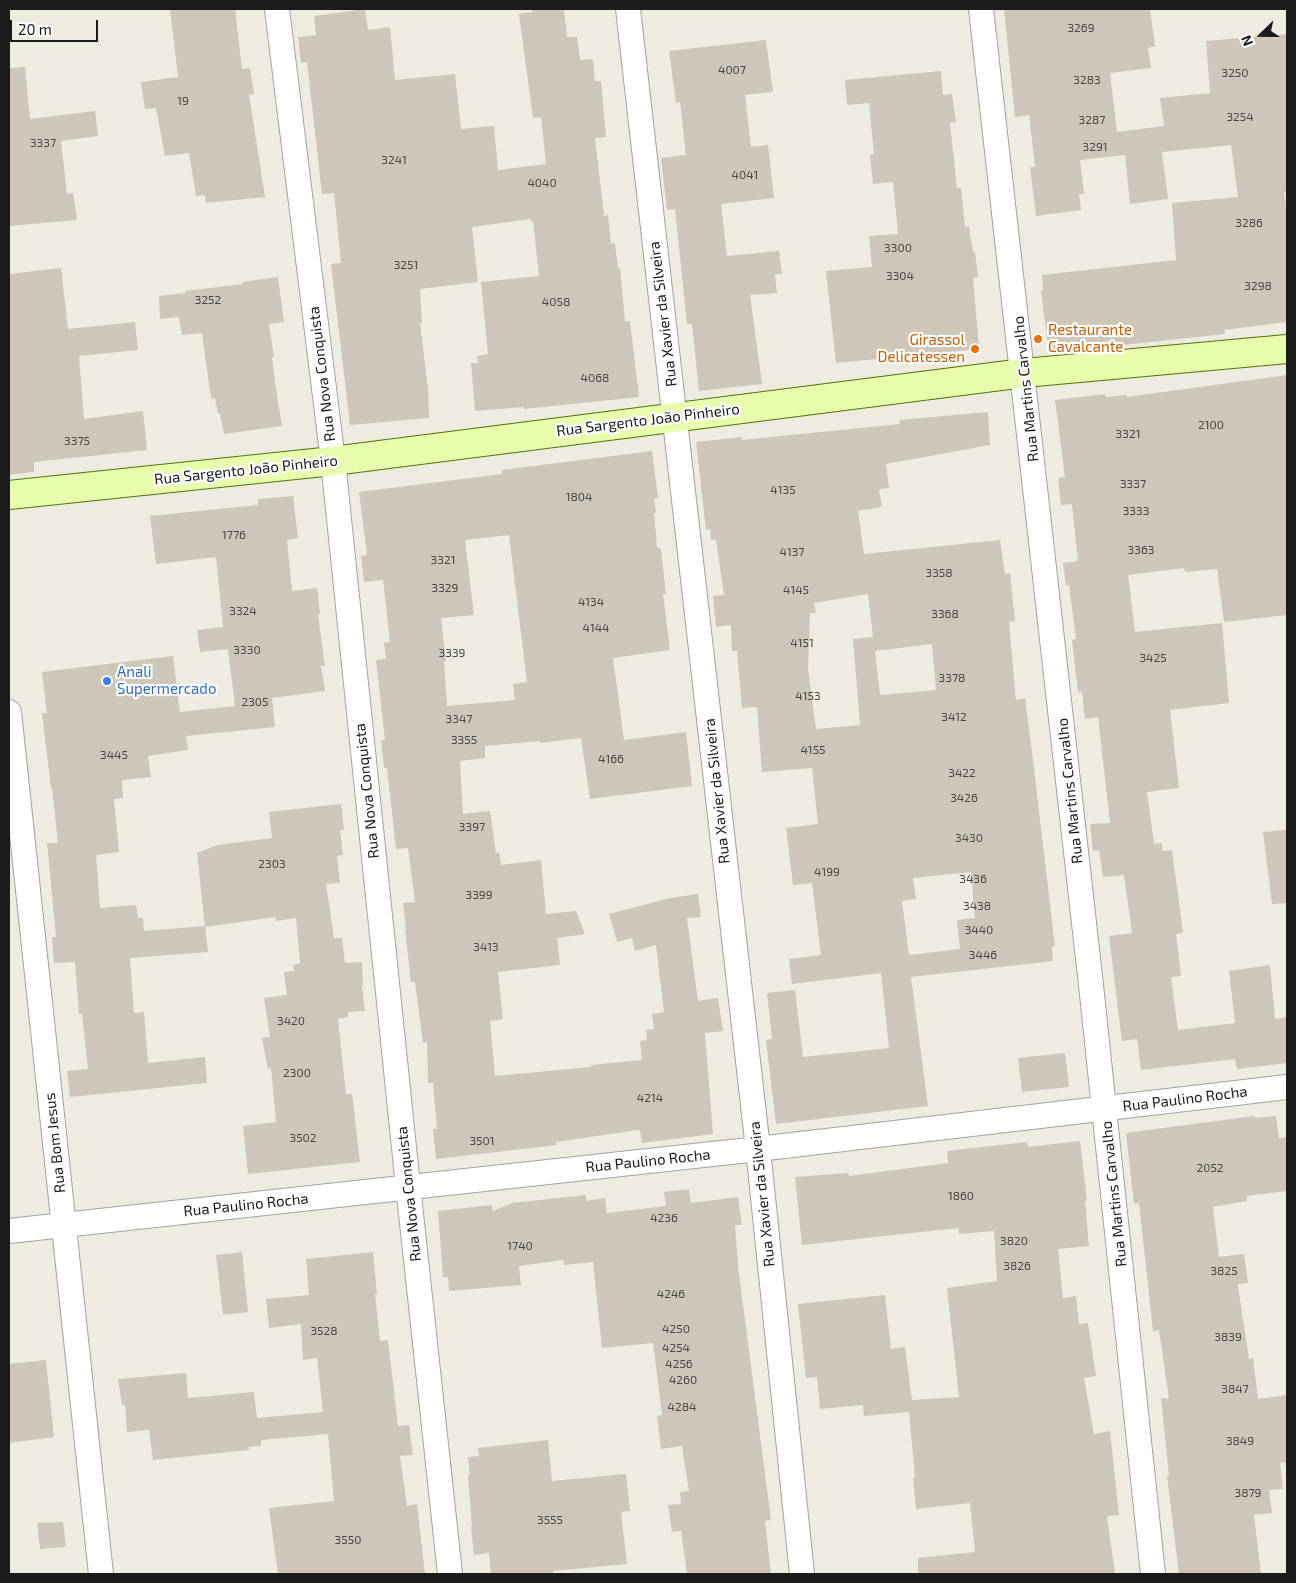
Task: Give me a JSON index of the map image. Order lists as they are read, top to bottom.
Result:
{
  "streets": {
    "street": [
      "Rua Xavier da Silveira",
      "Rua Nova Conquista",
      "Rua Martins Carvalho",
      "Rua Sargento João Pinheiro",
      "Rua Paulino Rocha",
      "Rua Bom Jesus"
    ]
  },
  "crossings": [
    ["Rua Xavier da Silveira", "Rua Sargento João Pinheiro"],
    ["Rua Xavier da Silveira", "Rua Paulino Rocha"],
    ["Rua Nova Conquista", "Rua Sargento João Pinheiro"],
    ["Rua Nova Conquista", "Rua Paulino Rocha"],
    ["Rua Martins Carvalho", "Rua Sargento João Pinheiro"],
    ["Rua Martins Carvalho", "Rua Paulino Rocha"],
    ["Rua Paulino Rocha", "Rua Bom Jesus"]
  ],
  "places": ["Restaurante Cavalcante", "Girassol Delicatessen", "Anali Supermercado"],
  "house_numbers": [
    "3269",
    "4007",
    "3250",
    "3283",
    "19",
    "3254",
    "3287",
    "3337",
    "3291",
    "3241",
    "4041",
    "4040",
    "3286",
    "3300",
    "3251",
    "3304",
    "3298",
    "3252",
    "4058",
    "4068",
    "2100",
    "3321",
    "3375",
    "3337",
    "4135",
    "1804",
    "3333",
    "1776",
    "3363",
    "4137",
    "3321",
    "3358",
    "3329",
    "4145",
    "4134",
    "3324",
    "3368",
    "4144",
    "4151",
    "3330",
    "3339",
    "3425",
    "3378",
    "4153",
    "2305",
    "3412",
    "3347",
    "3355",
    "4155",
    "3445",
    "4166",
    "3422",
    "3426",
    "3397",
    "3430",
    "2303",
    "4199",
    "3436",
    "3399",
    "3438",
    "3440",
    "3413",
    "3446",
    "3420",
    "2300",
    "4214",
    "3502",
    "3501",
    "2052",
    "1860",
    "4236",
    "3820",
    "1740",
    "3826",
    "3825",
    "4246",
    "4250",
    "3528",
    "3839",
    "4254",
    "4256",
    "4260",
    "3847",
    "4284",
    "3849",
    "3879",
    "3555",
    "3550"
  ],
  "scale_bar": "20 m",
  "north": "left"
}
